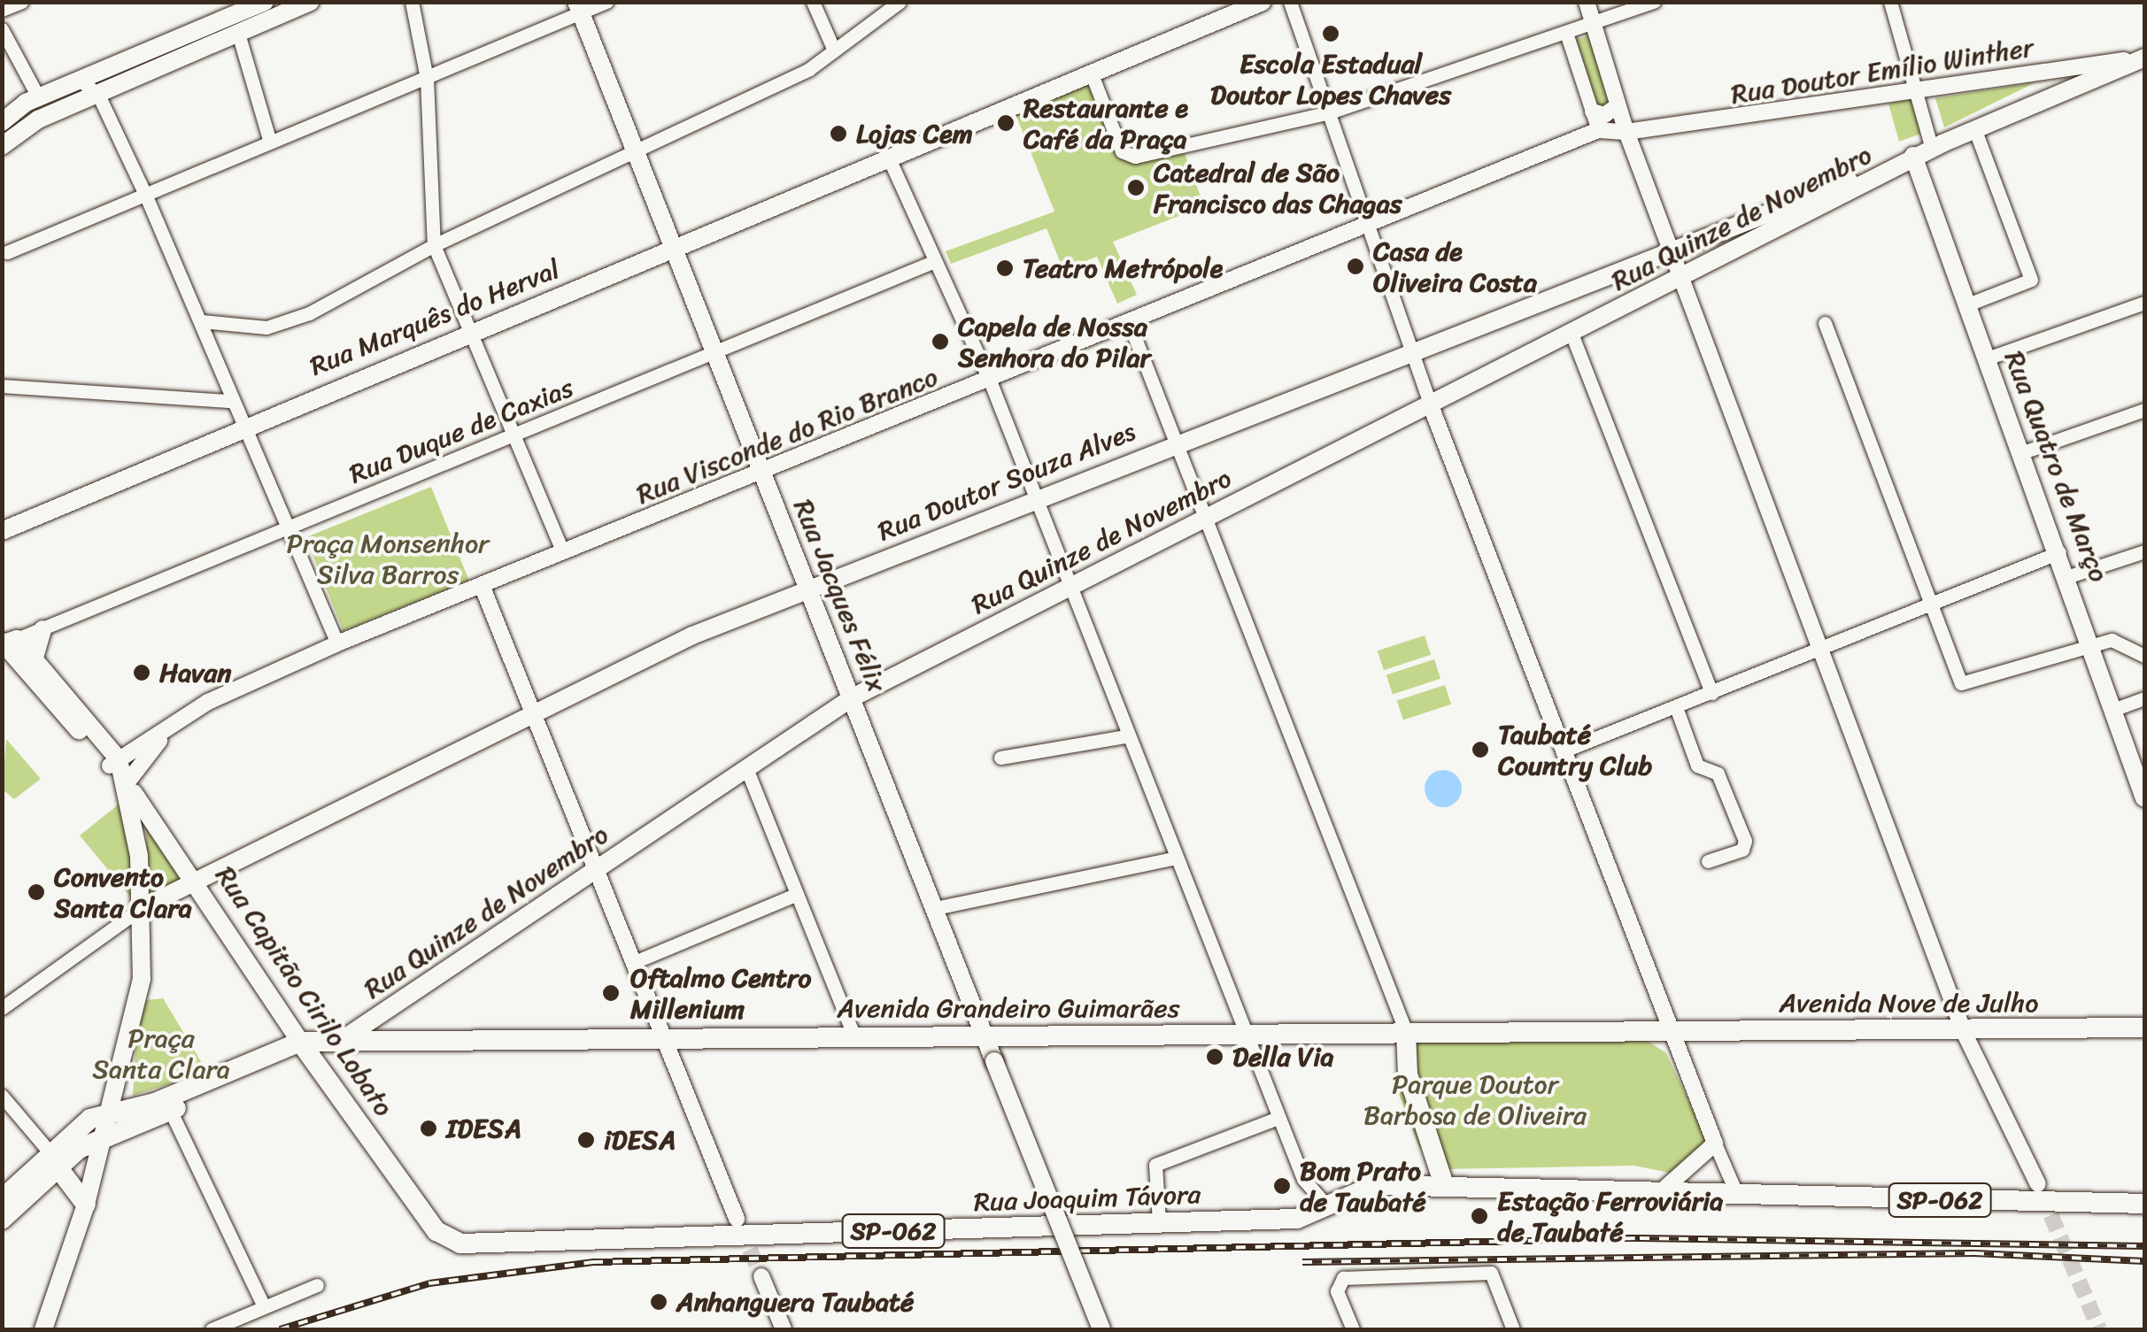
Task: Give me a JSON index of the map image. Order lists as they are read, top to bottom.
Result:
{
  "streets": {
    "main road": [
      "Rua Doutor Emílio Winther",
      "Rua Quinze de Novembro",
      "Rua Marquês do Herval",
      "Rua Quatro de Março",
      "Rua Doutor Souza Alves",
      "Rua Jacques Félix",
      "Rua Capitão Cirilo Lobato",
      "Avenida Nove de Julho",
      "Avenida Grandeiro Guimarães",
      "Rua Joaquim Távora",
      "SP-062"
    ],
    "street": ["Rua Duque de Caxias", "Rua Visconde do Rio Branco"]
  },
  "crossings": [
    ["Rua Doutor Emílio Winther", "Rua Quinze de Novembro"],
    ["Rua Doutor Emílio Winther", "Rua Visconde do Rio Branco"],
    ["Rua Doutor Emílio Winther", "Rua Quatro de Março"],
    ["Rua Quinze de Novembro", "Rua Quatro de Março"],
    ["Rua Quinze de Novembro", "Rua Doutor Souza Alves"],
    ["Rua Quinze de Novembro", "Rua Jacques Félix"],
    ["Rua Quinze de Novembro", "Rua Capitão Cirilo Lobato"],
    ["Rua Quinze de Novembro", "Avenida Grandeiro Guimarães"],
    ["Rua Marquês do Herval", "Rua Jacques Félix"],
    ["Rua Duque de Caxias", "Rua Jacques Félix"],
    ["Rua Visconde do Rio Branco", "Rua Jacques Félix"],
    ["Rua Visconde do Rio Branco", "Rua Capitão Cirilo Lobato"],
    ["Rua Quatro de Março", "Rua Doutor Souza Alves"],
    ["Rua Doutor Souza Alves", "Rua Jacques Félix"],
    ["Rua Doutor Souza Alves", "Rua Capitão Cirilo Lobato"],
    ["Rua Jacques Félix", "Avenida Grandeiro Guimarães"],
    ["Rua Capitão Cirilo Lobato", "Rua Joaquim Távora"],
    ["Avenida Nove de Julho", "Avenida Grandeiro Guimarães"],
    ["Rua Joaquim Távora", "SP-062"]
  ],
  "parks": ["Praça Monsenhor Silva Barros", "Praça Santa Clara", "Parque Doutor Barbosa de Oliveira"],
  "places": [
    "Escola Estadual Doutor Lopes Chaves",
    "Restaurante e Café da Praça",
    "Lojas Cem",
    "Catedral de São Francisco das Chagas",
    "Casa de Oliveira Costa",
    "Teatro Metrópole",
    "Capela de Nossa Senhora do Pilar",
    "Havan",
    "Taubaté Country Club",
    "Convento Santa Clara",
    "Oftalmo Centro Millenium",
    "Della Via",
    "IDESA",
    "iDESA",
    "Bom Prato de Taubaté",
    "Estação Ferroviária de Taubaté",
    "Anhanguera Taubaté"
  ]
}
